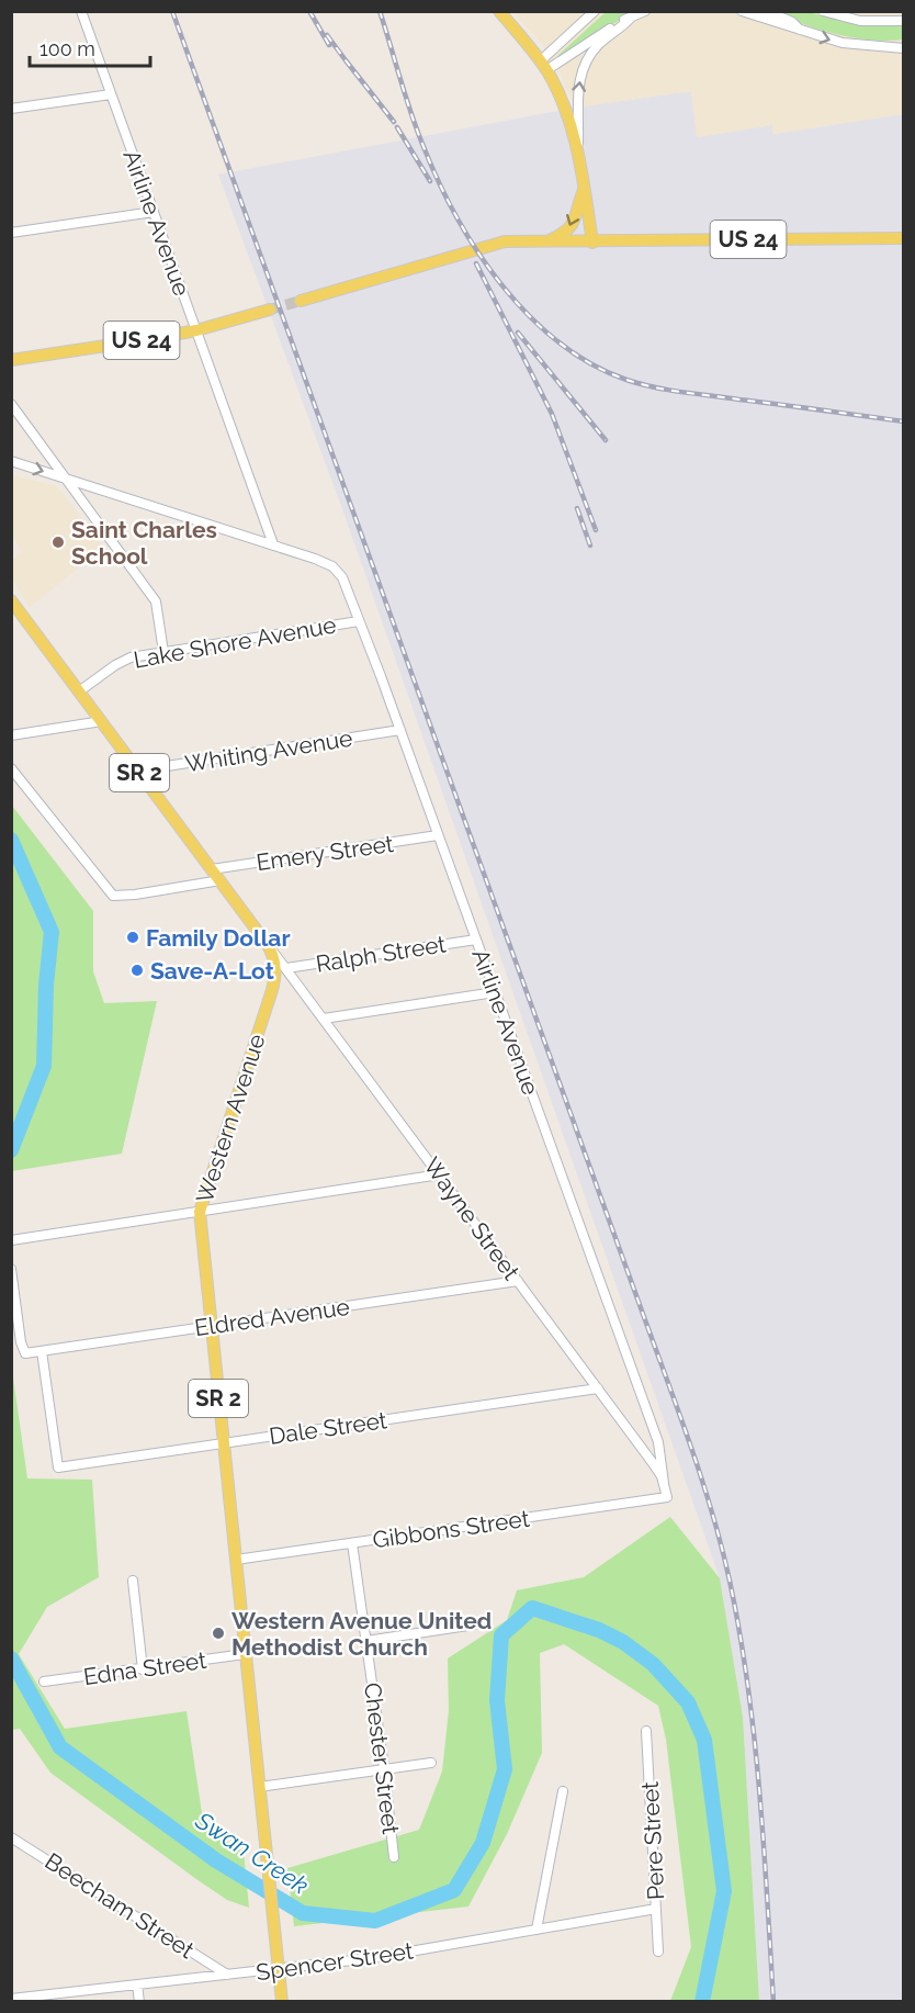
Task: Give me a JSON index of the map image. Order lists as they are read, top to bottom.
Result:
{
  "streets": {
    "main road": ["US 24", "SR 2", "Western Avenue"],
    "street": [
      "Airline Avenue",
      "Lake Shore Avenue",
      "Whiting Avenue",
      "Emery Street",
      "Ralph Street",
      "Wayne Street",
      "Eldred Avenue",
      "Dale Street",
      "Gibbons Street",
      "Edna Street",
      "Chester Street",
      "Pere Street",
      "Beecham Street",
      "Spencer Street"
    ]
  },
  "crossings": [
    ["Airline Avenue", "US 24"],
    ["Airline Avenue", "Lake Shore Avenue"],
    ["Airline Avenue", "Whiting Avenue"],
    ["Airline Avenue", "Emery Street"],
    ["Airline Avenue", "Ralph Street"],
    ["Airline Avenue", "Wayne Street"],
    ["Lake Shore Avenue", "SR 2"],
    ["Whiting Avenue", "SR 2"],
    ["SR 2", "Emery Street"],
    ["SR 2", "Western Avenue"],
    ["SR 2", "Wayne Street"],
    ["Ralph Street", "Wayne Street"],
    ["Western Avenue", "Wayne Street"],
    ["Western Avenue", "Eldred Avenue"],
    ["Western Avenue", "Dale Street"],
    ["Western Avenue", "Gibbons Street"],
    ["Western Avenue", "Edna Street"],
    ["Western Avenue", "Spencer Street"],
    ["Wayne Street", "Eldred Avenue"],
    ["Wayne Street", "Dale Street"],
    ["Wayne Street", "Gibbons Street"],
    ["Eldred Avenue", "Dale Street"],
    ["Gibbons Street", "Chester Street"],
    ["Pere Street", "Spencer Street"],
    ["Beecham Street", "Spencer Street"]
  ],
  "water": ["Swan Creek"],
  "places": [
    "Saint Charles School",
    "Family Dollar",
    "Save-A-Lot",
    "Western Avenue United Methodist Church"
  ],
  "scale_bar": "100 m"
}
